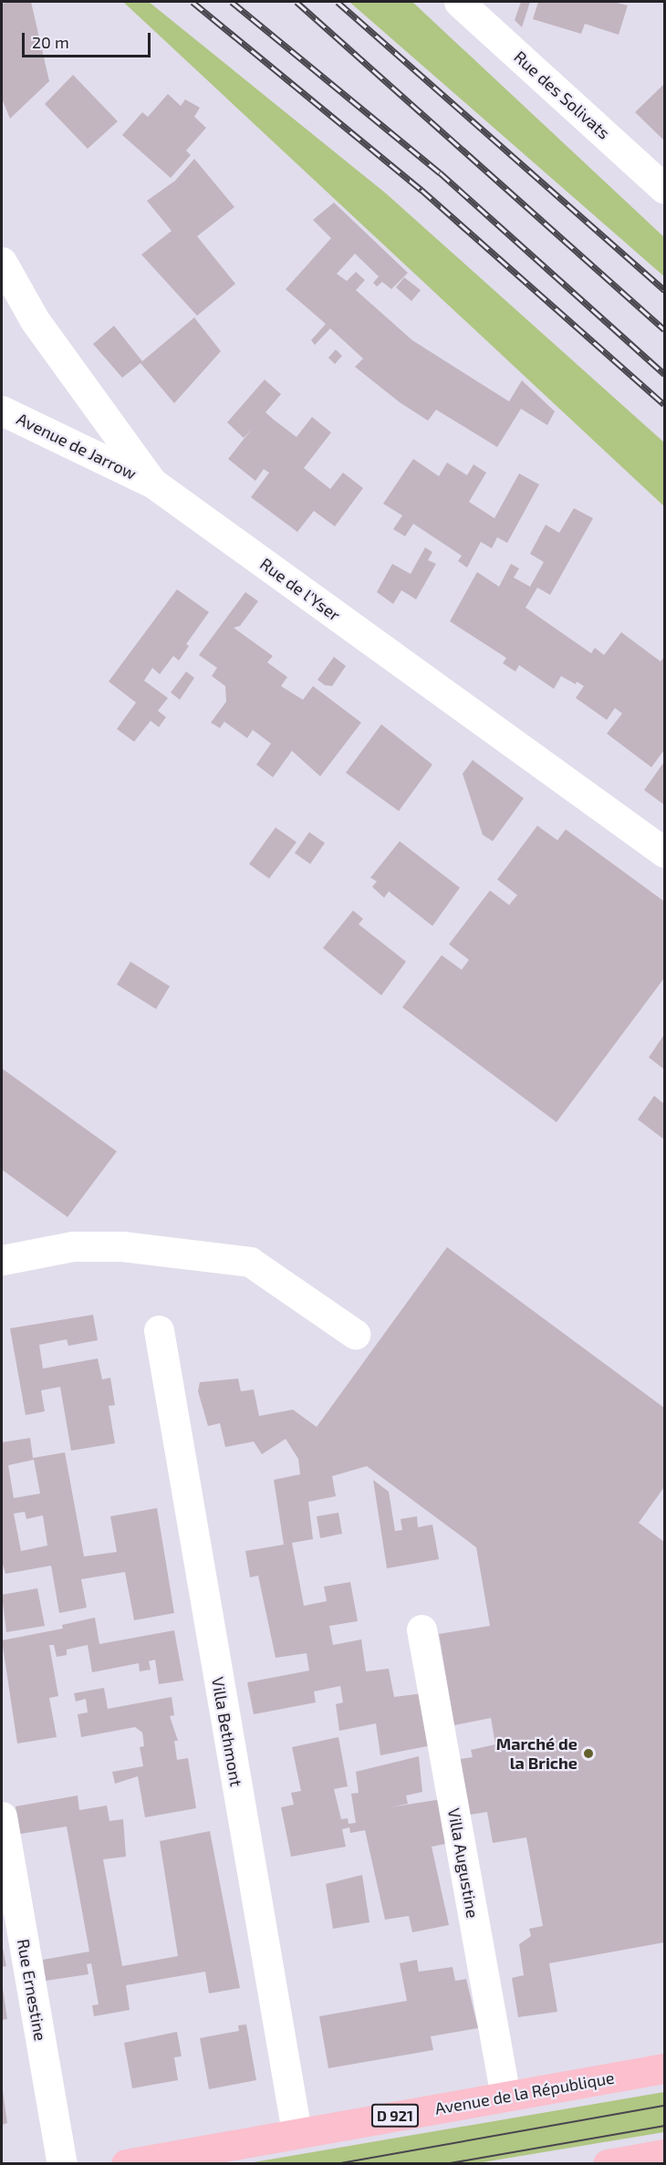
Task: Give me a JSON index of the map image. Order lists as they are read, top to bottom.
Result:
{
  "streets": {
    "main road": ["Avenue de la République", "D 921"],
    "street": [
      "Rue des Solivats",
      "Avenue de Jarrow",
      "Rue de l'Yser",
      "Villa Bethmont",
      "Villa Augustine",
      "Rue Ernestine"
    ]
  },
  "crossings": [
    ["Avenue de Jarrow", "Rue de l'Yser"],
    ["Villa Bethmont", "Avenue de la République"],
    ["Villa Augustine", "Avenue de la République"]
  ],
  "places": ["Marché de la Briche"],
  "scale_bar": "20 m"
}
